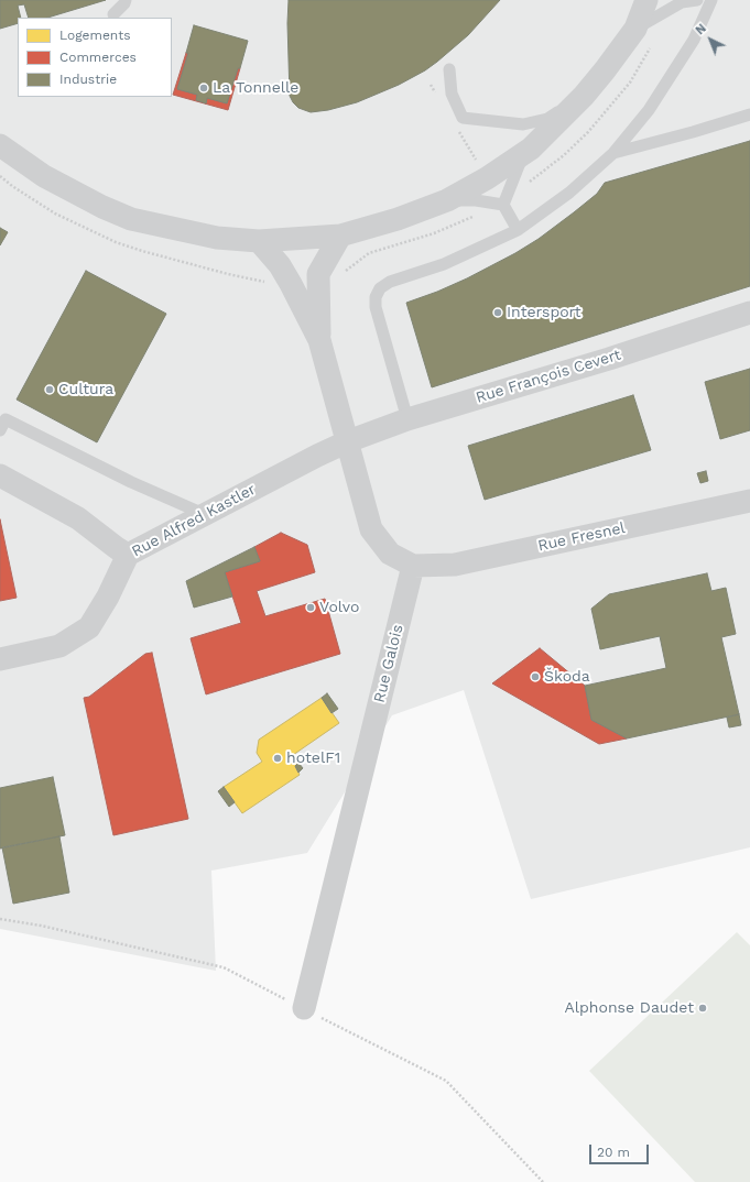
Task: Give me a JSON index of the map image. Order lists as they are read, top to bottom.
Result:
{
  "streets": {
    "street": [
      "Rue François Cevert",
      "Rue Alfred Kastler",
      "Rue Fresnel",
      "Rue Galois"
    ]
  },
  "crossings": [
    ["Rue François Cevert", "Rue Alfred Kastler"],
    ["Rue Fresnel", "Rue Galois"]
  ],
  "places": [
    "La Tonnelle",
    "Intersport",
    "Cultura",
    "Volvo",
    "Škoda",
    "hotelF1",
    "Alphonse Daudet"
  ],
  "legend": ["Logements", "Commerces", "Industrie"],
  "scale_bar": "20 m",
  "north": "top left"
}
